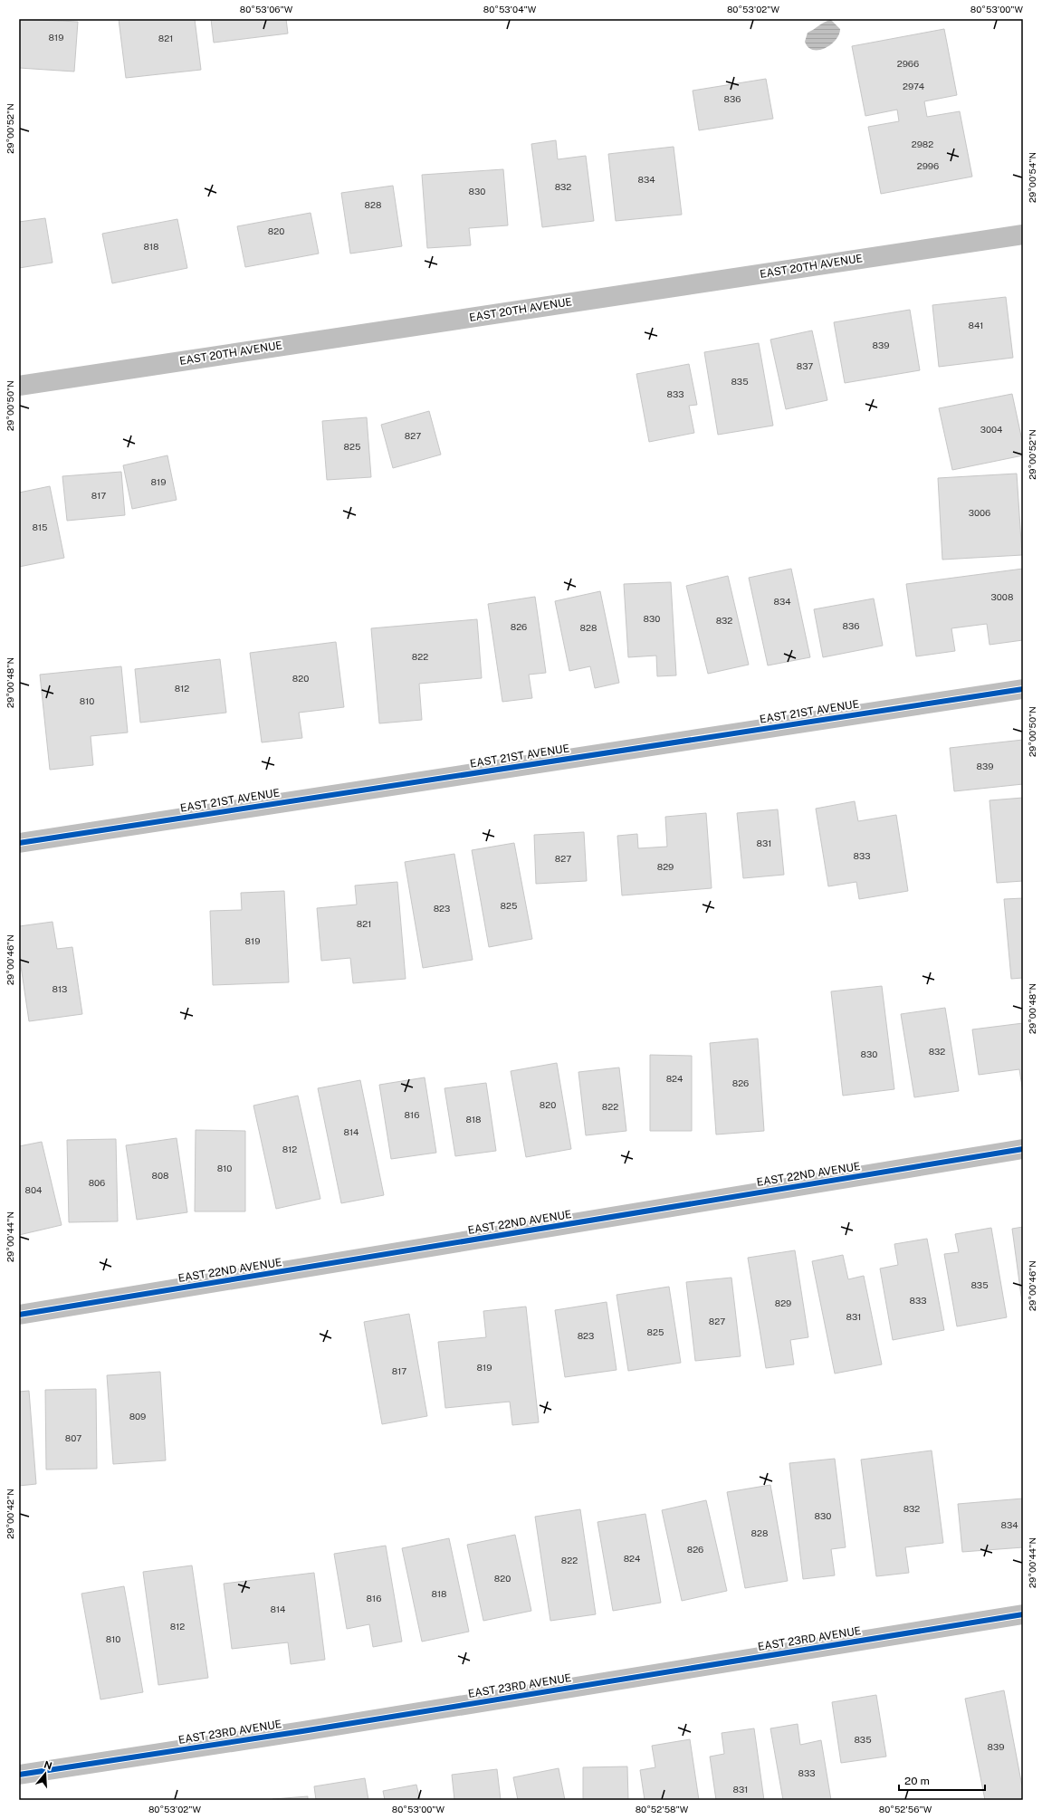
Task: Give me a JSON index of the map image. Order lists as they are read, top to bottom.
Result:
{
  "streets": {
    "street": [
      "EAST 20TH AVENUE",
      "EAST 21ST AVENUE",
      "EAST 22ND AVENUE",
      "EAST 23RD AVENUE"
    ]
  },
  "house_numbers": [
    "819",
    "821",
    "2966",
    "2974",
    "836",
    "2982",
    "2996",
    "834",
    "832",
    "830",
    "828",
    "820",
    "818",
    "841",
    "839",
    "837",
    "835",
    "833",
    "3004",
    "827",
    "825",
    "819",
    "817",
    "3006",
    "815",
    "3008",
    "834",
    "830",
    "832",
    "836",
    "826",
    "828",
    "822",
    "820",
    "812",
    "810",
    "839",
    "831",
    "833",
    "827",
    "829",
    "825",
    "823",
    "821",
    "819",
    "813",
    "832",
    "830",
    "824",
    "826",
    "820",
    "822",
    "816",
    "818",
    "814",
    "812",
    "810",
    "808",
    "806",
    "804",
    "835",
    "833",
    "829",
    "831",
    "827",
    "825",
    "823",
    "819",
    "817",
    "809",
    "807",
    "832",
    "830",
    "834",
    "828",
    "826",
    "824",
    "822",
    "820",
    "818",
    "816",
    "814",
    "812",
    "810",
    "835",
    "839",
    "833",
    "831"
  ],
  "scale_bar": "20 m",
  "north": "top",
  "coordinates": [
    "80°53'06\"W",
    "80°53'04\"W",
    "80°53'02\"W",
    "80°53'00\"W",
    "29°00'52\"N",
    "29°00'54\"N",
    "29°00'50\"N",
    "29°00'48\"N",
    "29°00'46\"N",
    "29°00'44\"N",
    "29°00'42\"N",
    "80°52'58\"W",
    "80°52'56\"W"
  ]
}
